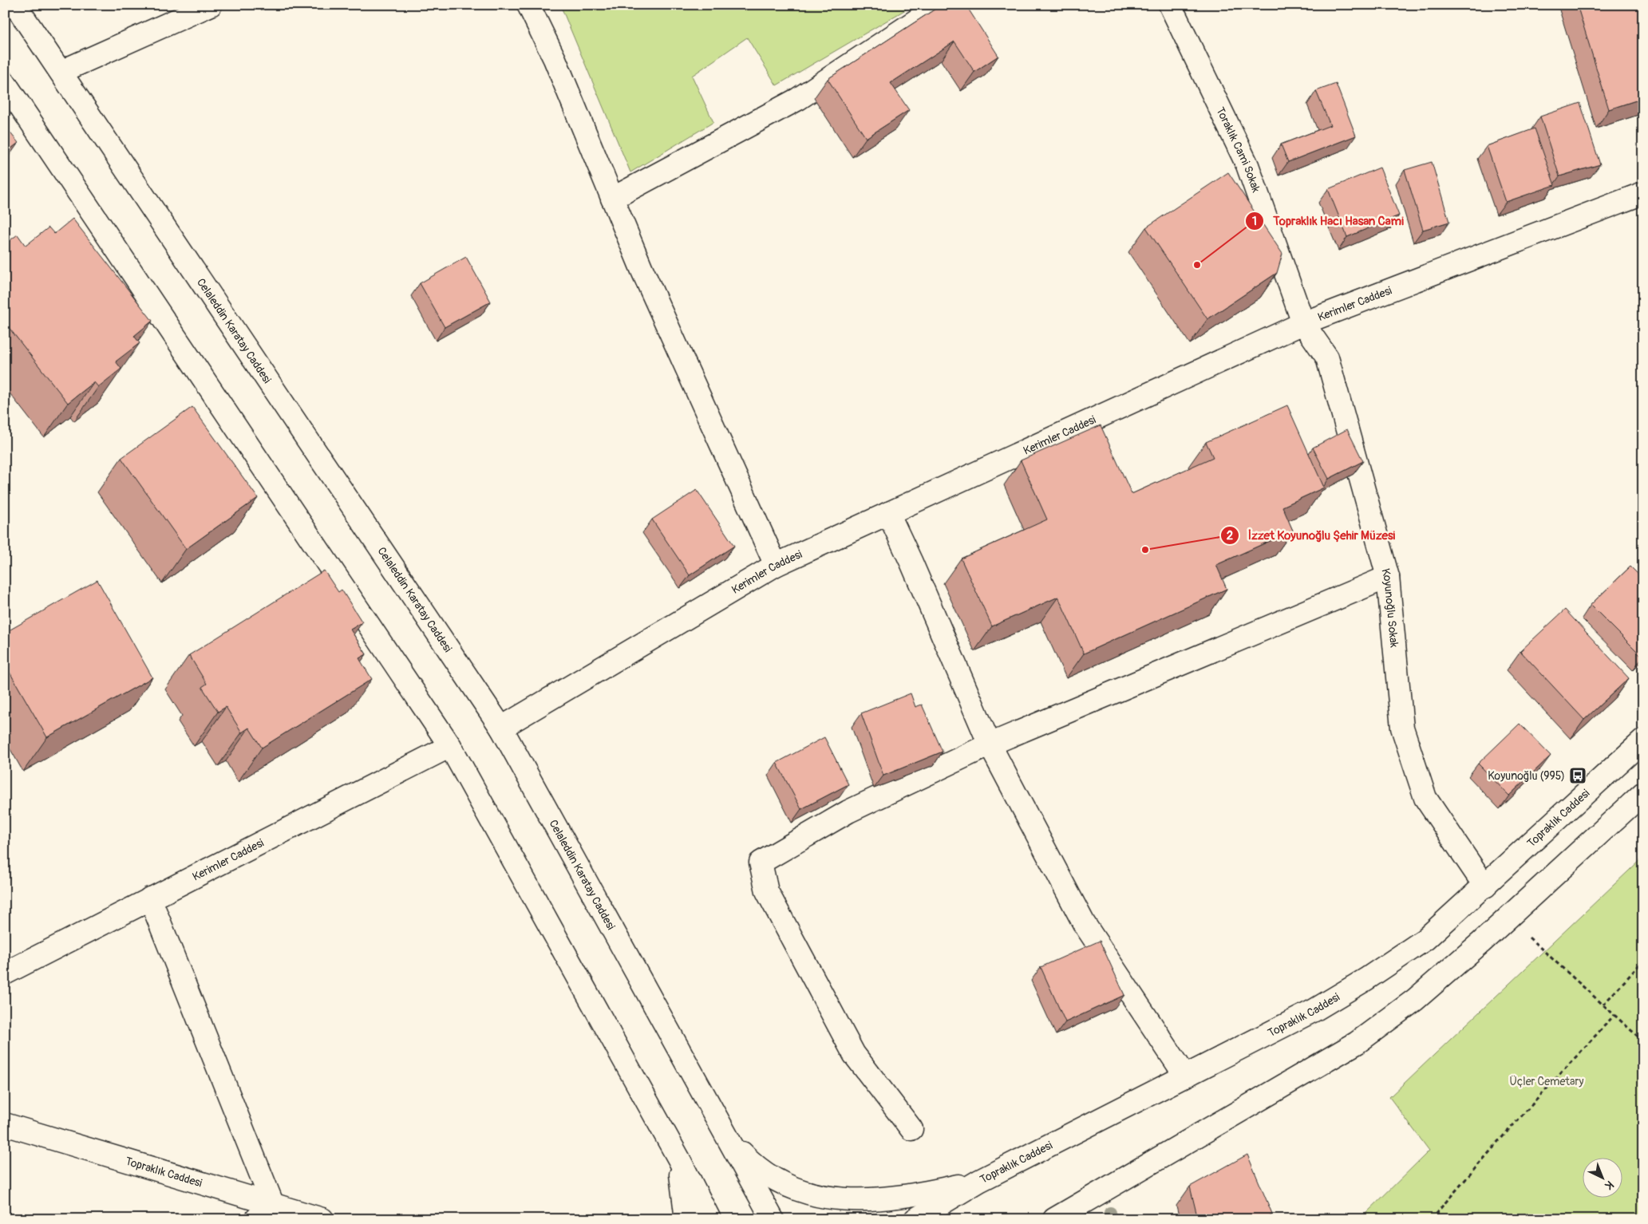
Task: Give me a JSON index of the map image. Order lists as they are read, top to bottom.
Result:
{
  "streets": {
    "street": [
      "Toraklık Cami Sokak",
      "Kerimler Caddesi",
      "Celaleddin Karatay Caddesi",
      "Koyunoğlu Sokak",
      "Topraklık Caddesi"
    ]
  },
  "crossings": [
    ["Toraklık Cami Sokak", "Kerimler Caddesi"],
    ["Toraklık Cami Sokak", "Koyunoğlu Sokak"],
    ["Kerimler Caddesi", "Celaleddin Karatay Caddesi"],
    ["Kerimler Caddesi", "Koyunoğlu Sokak"],
    ["Koyunoğlu Sokak", "Topraklık Caddesi"]
  ],
  "parks": ["Üçler Cemetary"],
  "places": {
    "other": ["Topraklık Hacı Hasan Cami", "İzzet Koyunoğlu Şehir Müzesi"],
    "bus stop": ["Koyunoğlu (995)"]
  },
  "north": "bottom right"
}
